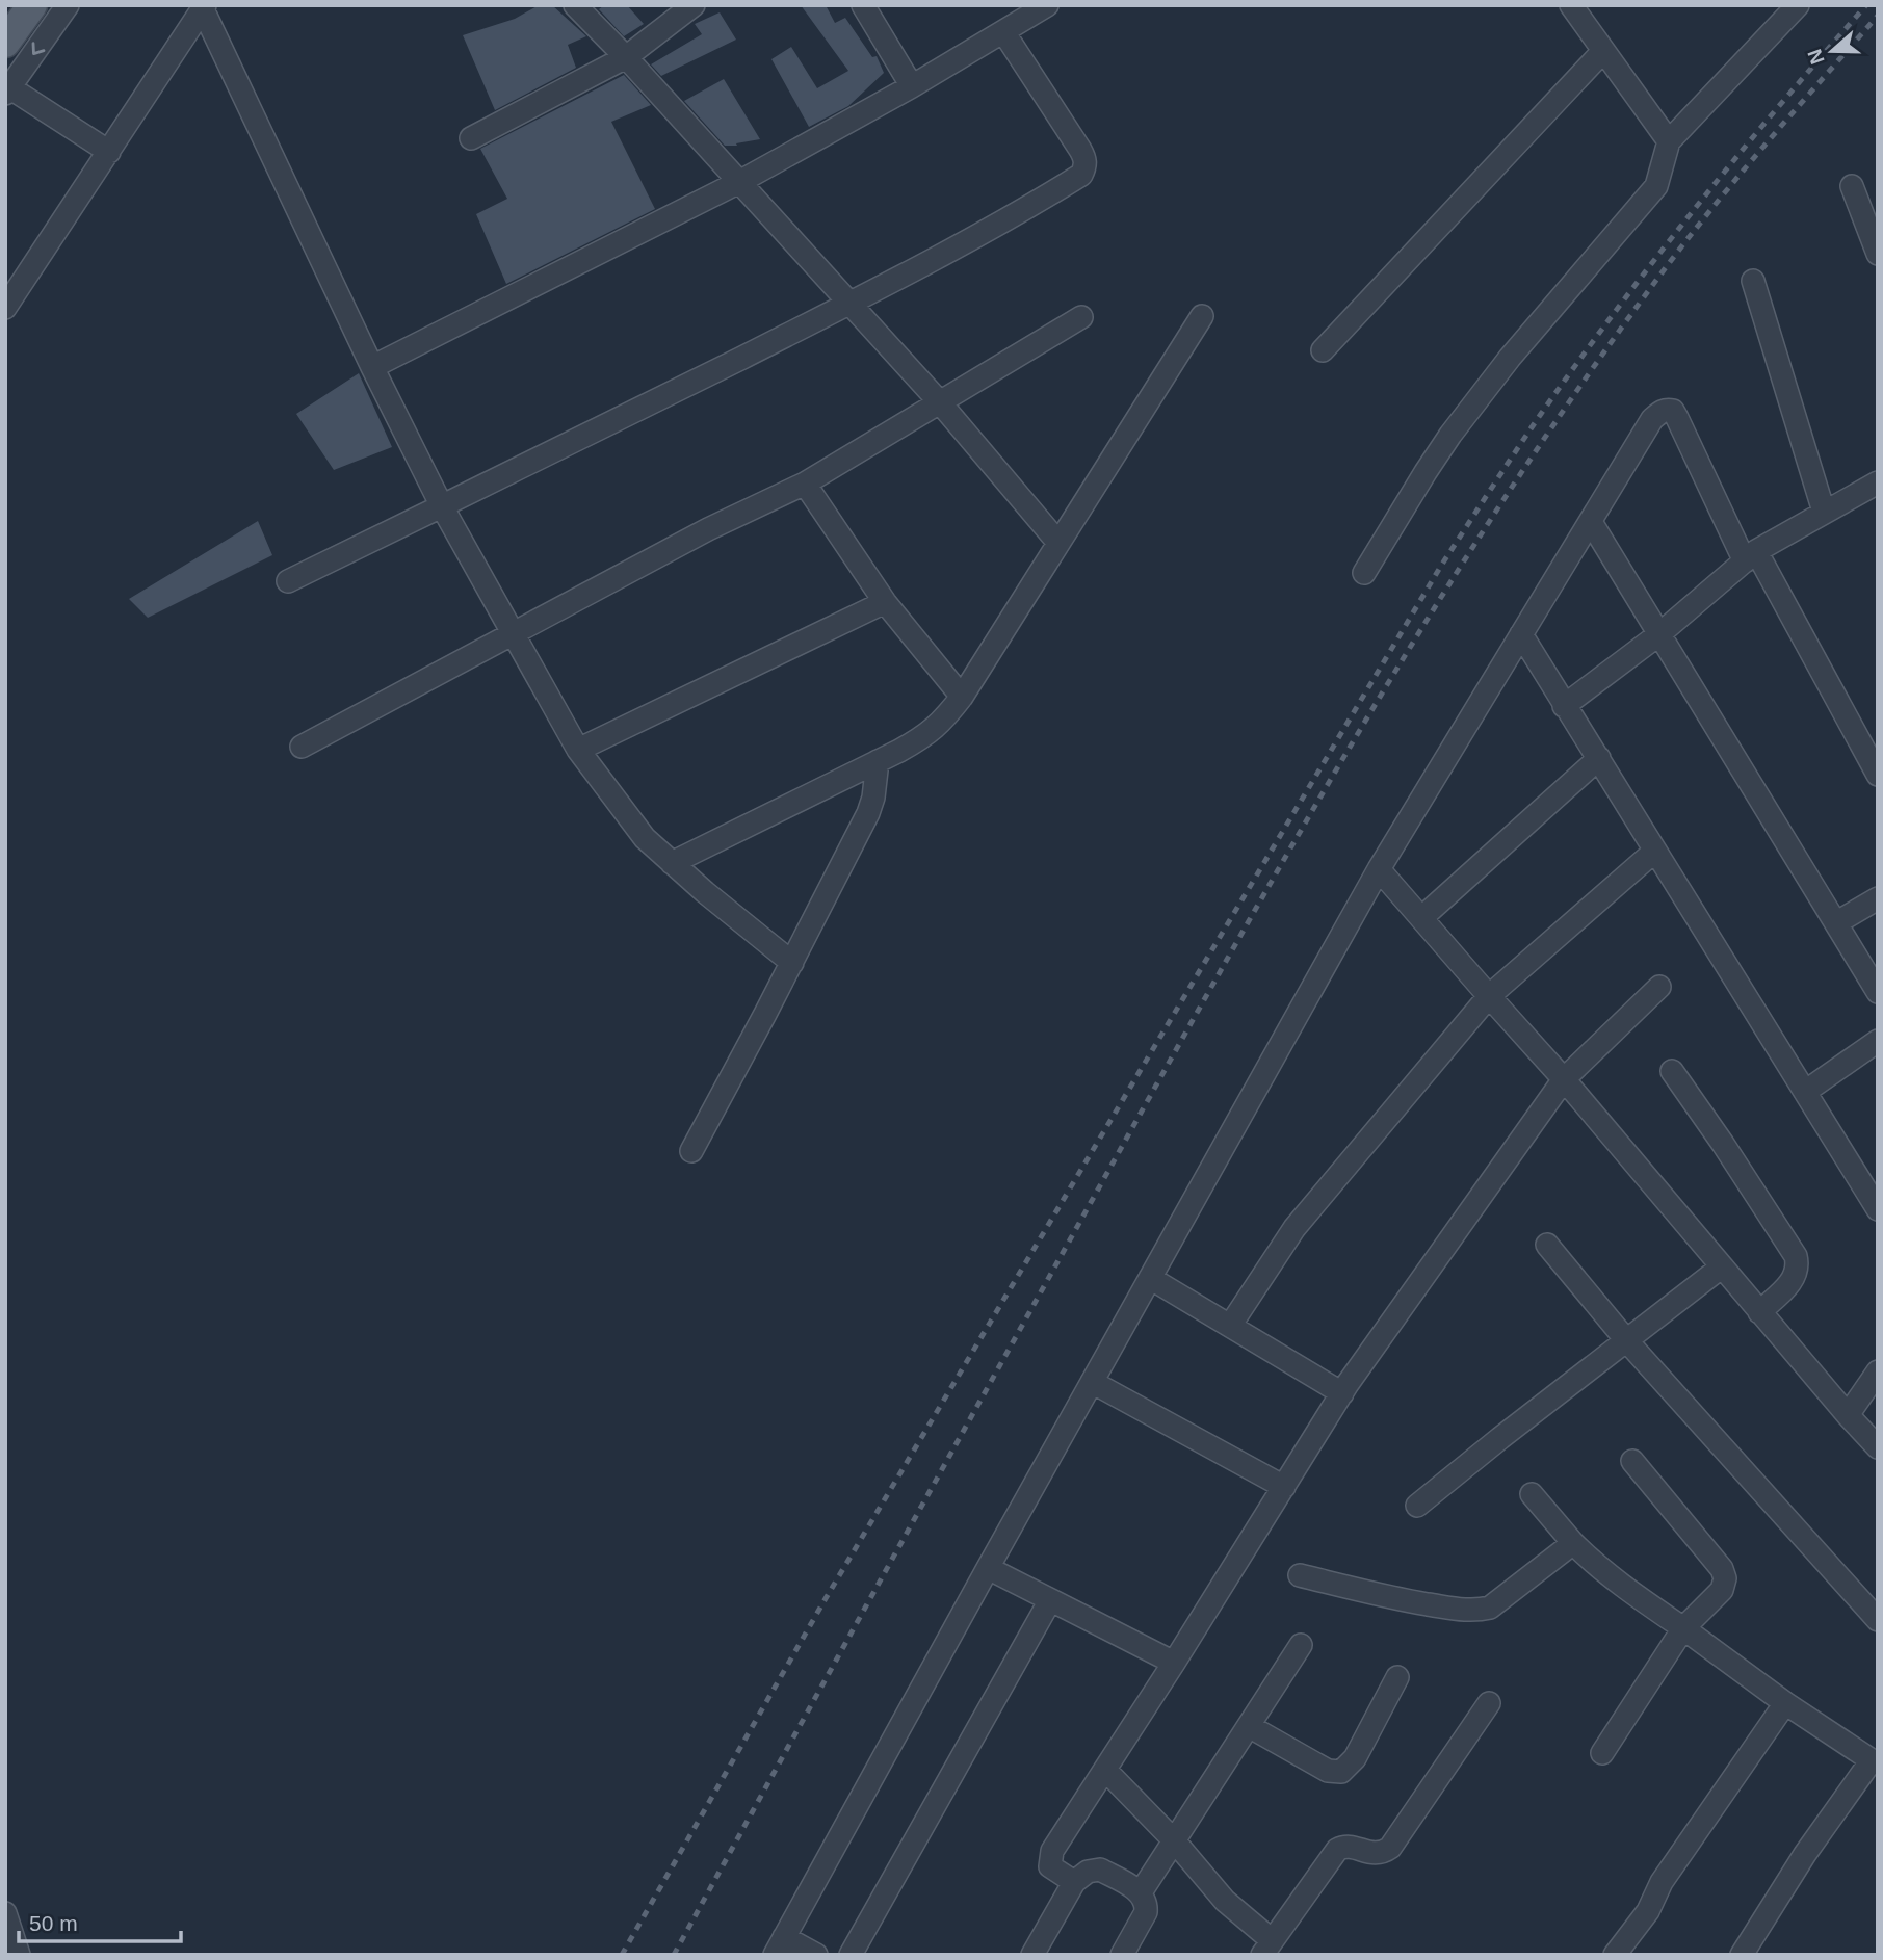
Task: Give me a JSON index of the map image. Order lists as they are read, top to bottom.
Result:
{
  "scale_bar": "50 m",
  "north": "left"
}
